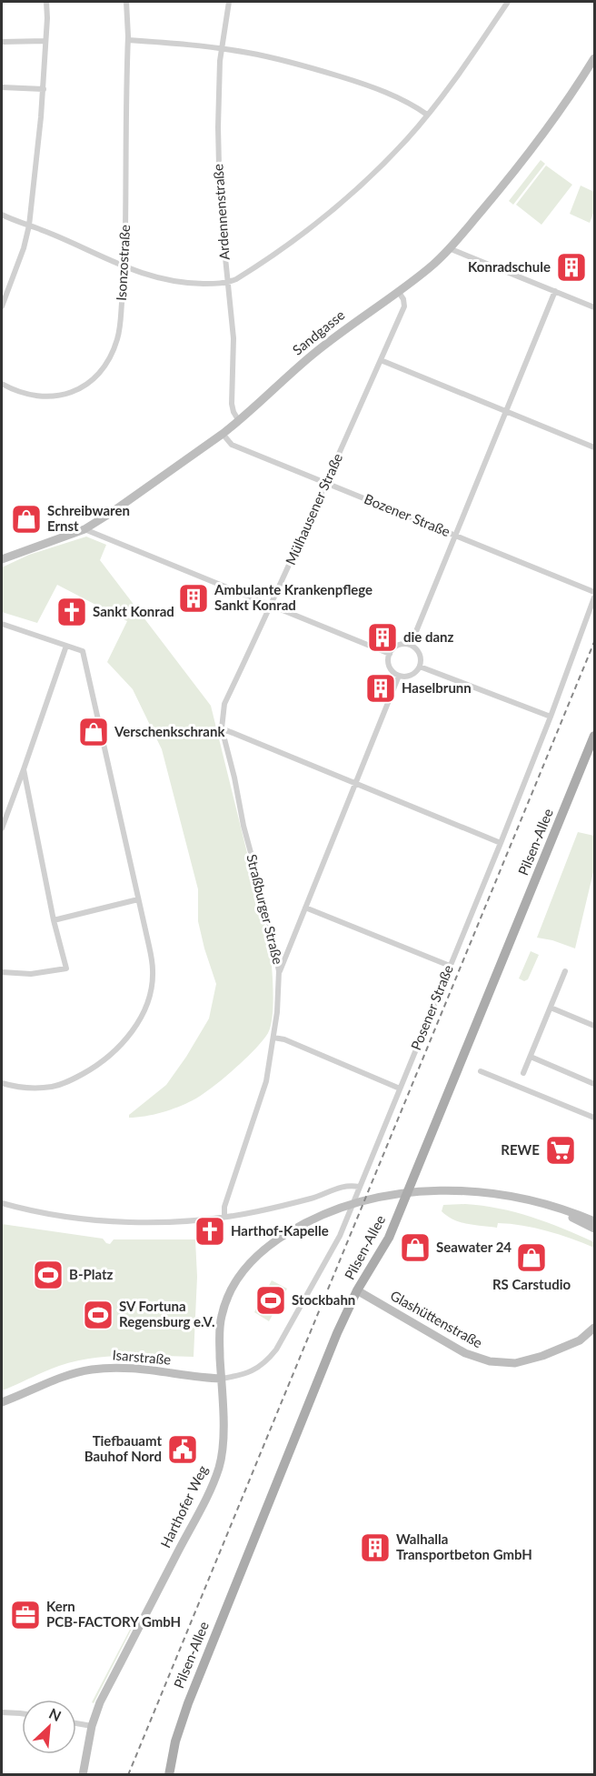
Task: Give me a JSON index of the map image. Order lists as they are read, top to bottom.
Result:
{
  "streets": {
    "main road": ["Pilsen-Allee"],
    "street": [
      "Ardennenstraße",
      "Isonzostraße",
      "Sandgasse",
      "Mülhausener Straße",
      "Bozener Straße",
      "Straßburger Straße",
      "Posener Straße",
      "Glashüttenstraße",
      "Isarstraße",
      "Harthofer Weg"
    ]
  },
  "crossings": [
    ["Ardennenstraße", "Sandgasse"],
    ["Sandgasse", "Mülhausener Straße"],
    ["Sandgasse", "Bozener Straße"],
    ["Mülhausener Straße", "Bozener Straße"],
    ["Mülhausener Straße", "Straßburger Straße"],
    ["Pilsen-Allee", "Glashüttenstraße"],
    ["Posener Straße", "Isarstraße"],
    ["Posener Straße", "Harthofer Weg"],
    ["Isarstraße", "Harthofer Weg"]
  ],
  "places": {
    "building": [
      "Konradschule",
      "Ambulante Krankenpflege Sankt Konrad",
      "die danz",
      "Haselbrunn",
      "Walhalla Transportbeton GmbH"
    ],
    "shop": [
      "Schreibwaren Ernst",
      "Verschenkschrank",
      "Seawater 24",
      "RS Carstudio"
    ],
    "church": ["Sankt Konrad", "Harthof-Kapelle"],
    "supermarket": ["REWE"],
    "sports": ["B-Platz", "Stockbahn", "SV Fortuna Regensburg e.V."],
    "public building": ["Tiefbauamt Bauhof Nord"],
    "office": ["Kern PCB-FACTORY GmbH"]
  },
  "north": "top right"
}
